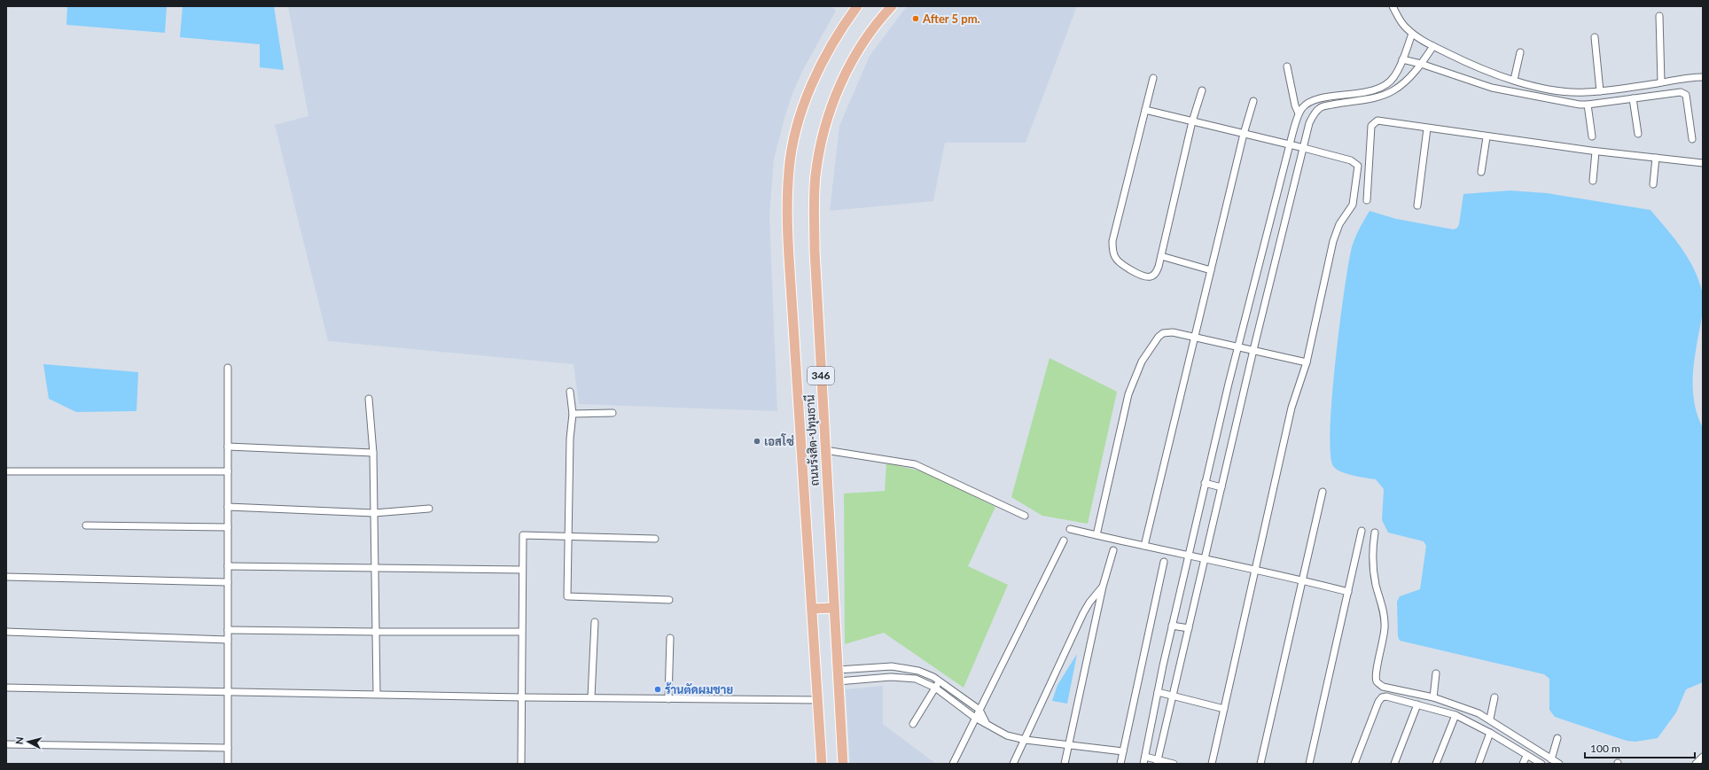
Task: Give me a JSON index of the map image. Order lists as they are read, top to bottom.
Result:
{
  "streets": {
    "main road": ["346", "ถนนรังสิต-ปทุมธานี"]
  },
  "places": ["After 5 pm.", "เอสโซ่", "ร้านตัดผมชาย"],
  "scale_bar": "100 m",
  "north": "left"
}
